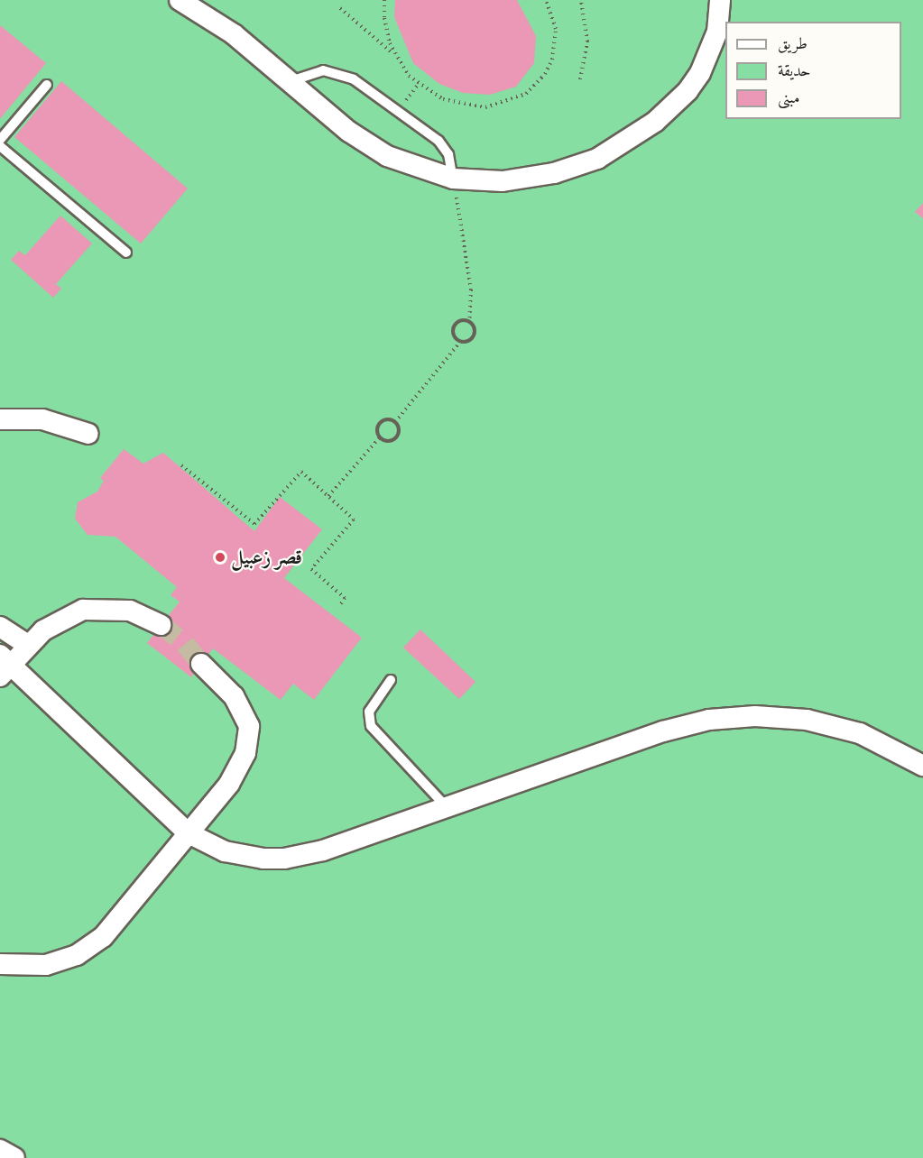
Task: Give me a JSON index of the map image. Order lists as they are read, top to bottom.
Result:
{
  "places": ["قصر زعبيل"],
  "legend": ["طريق", "حديقة", "مبنى"]
}
